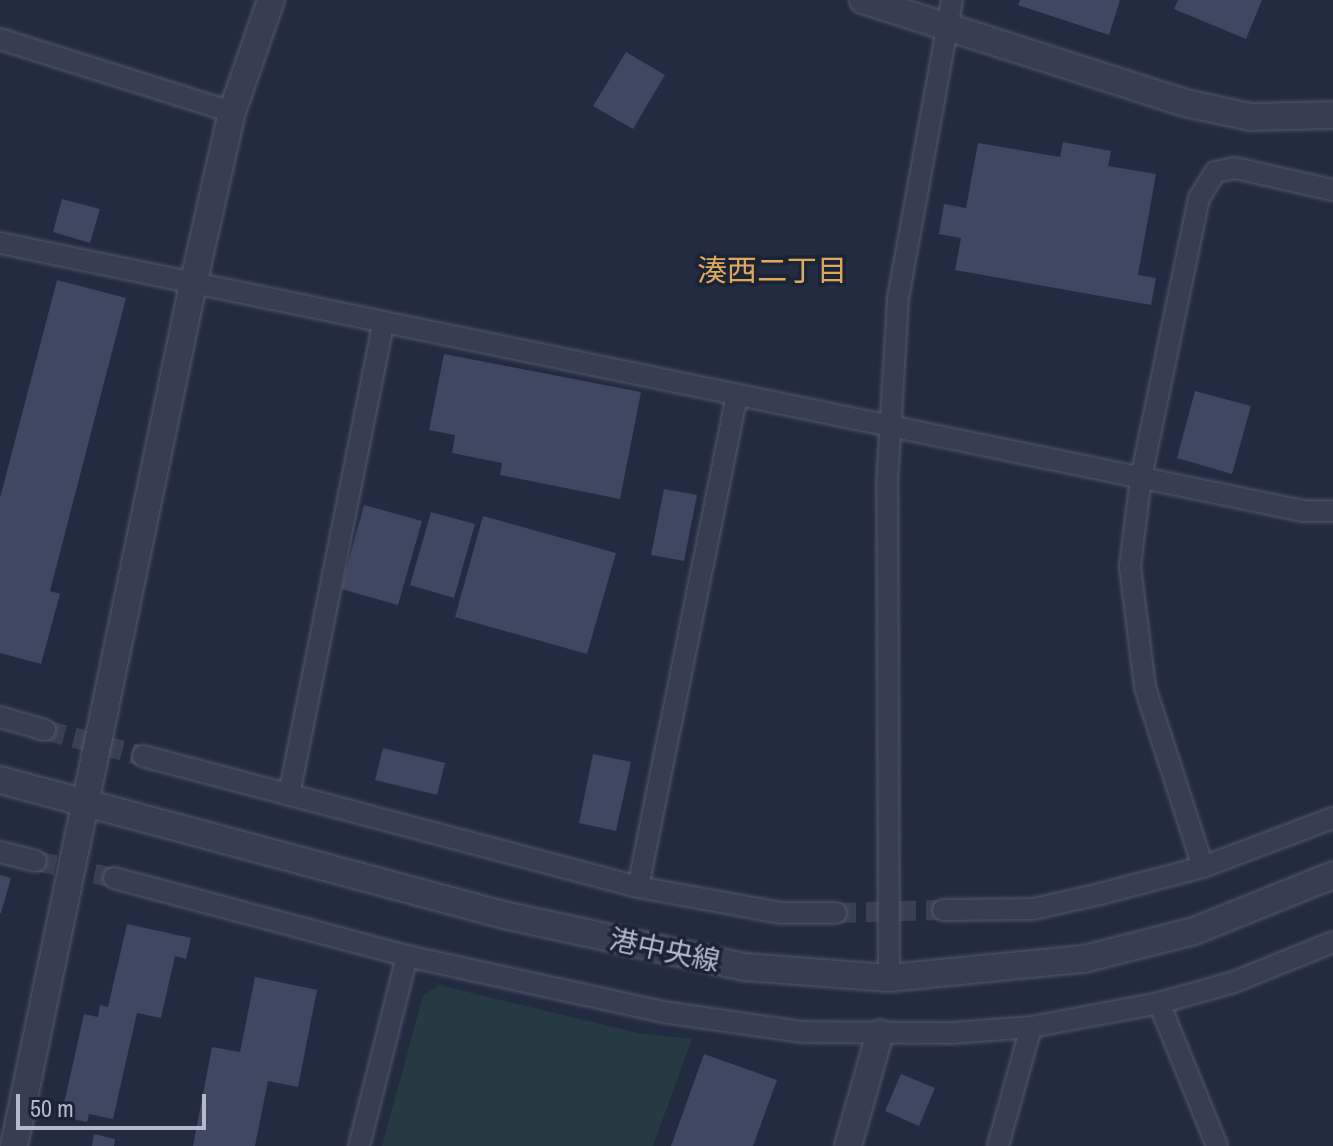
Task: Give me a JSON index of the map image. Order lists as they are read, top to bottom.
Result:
{
  "streets": {
    "street": ["港中央線"]
  },
  "districts": ["湊西二丁目"],
  "scale_bar": "50 m"
}
